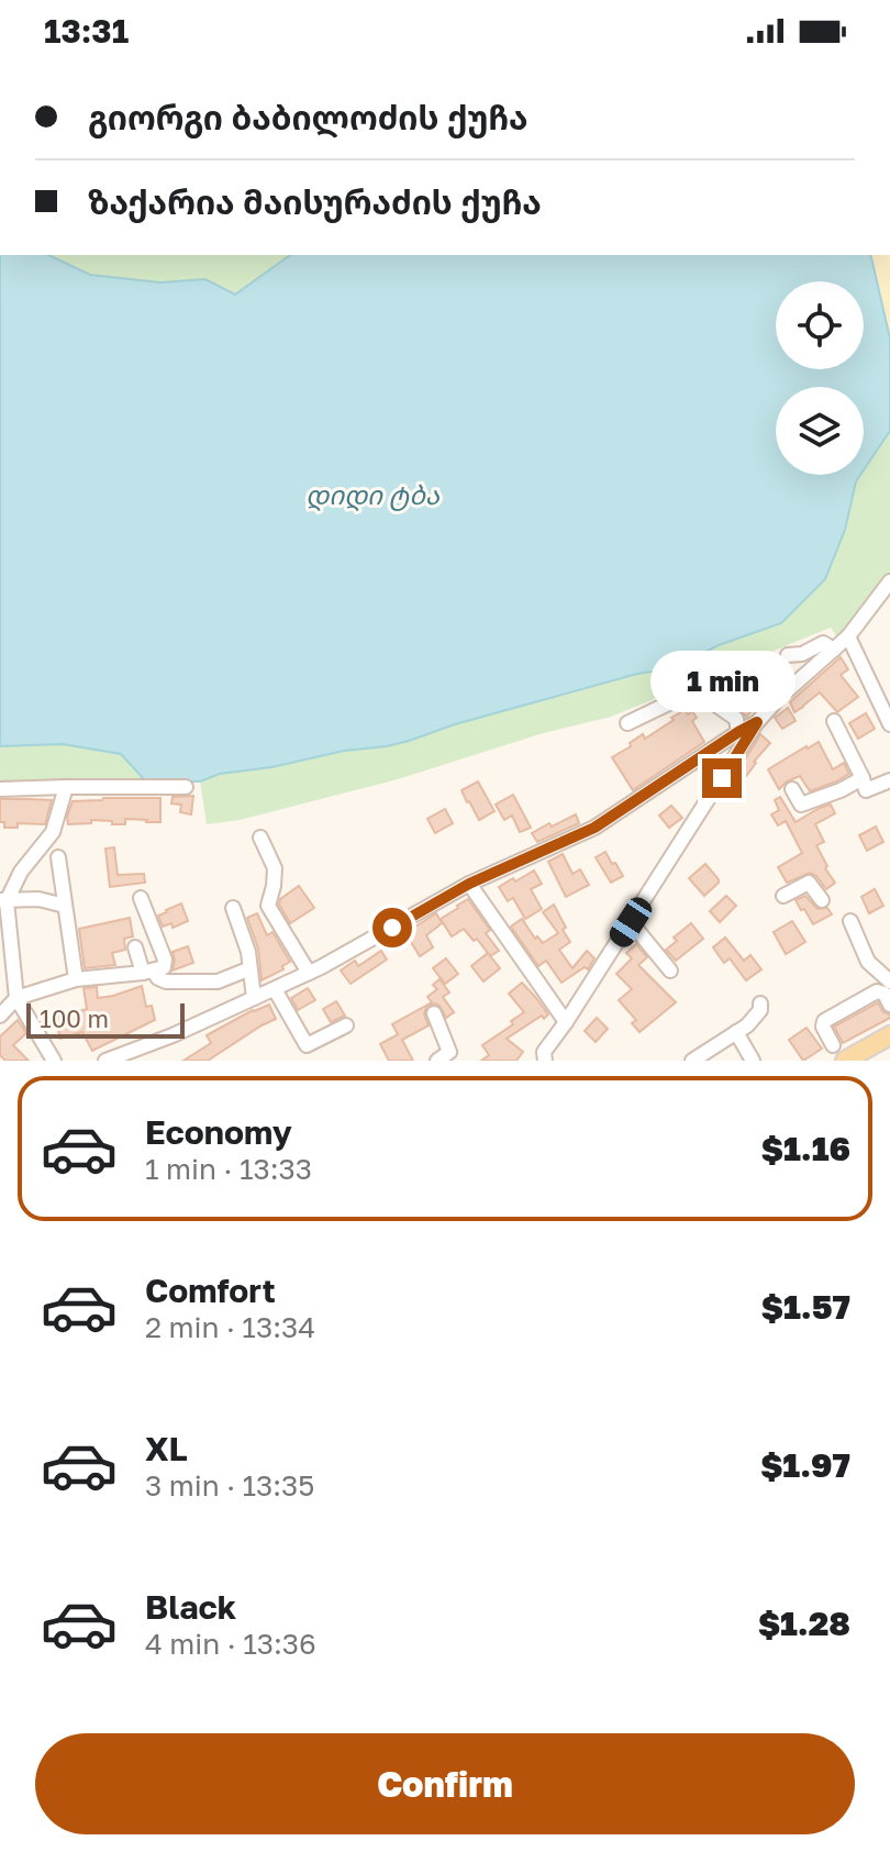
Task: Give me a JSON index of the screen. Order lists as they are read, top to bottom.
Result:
{
  "water": ["დიდი ტბა"],
  "scale_bar": "100 m",
  "page": {
    "status": "13:31",
    "banner": ["გიორგი ბაბილოძის ქუჩა", "ზაქარია მაისურაძის ქუჩა"],
    "bubble": "1 min",
    "scale": "100 m",
    "list": [
      {
        "name": "Economy",
        "note": "1 min · 13:33",
        "value": "$1.16"
      },
      {
        "name": "Comfort",
        "note": "2 min · 13:34",
        "value": "$1.57"
      },
      {
        "name": "XL",
        "note": "3 min · 13:35",
        "value": "$1.97"
      },
      {
        "name": "Black",
        "note": "4 min · 13:36",
        "value": "$1.28"
      }
    ],
    "buttons": "Confirm"
  }
}
